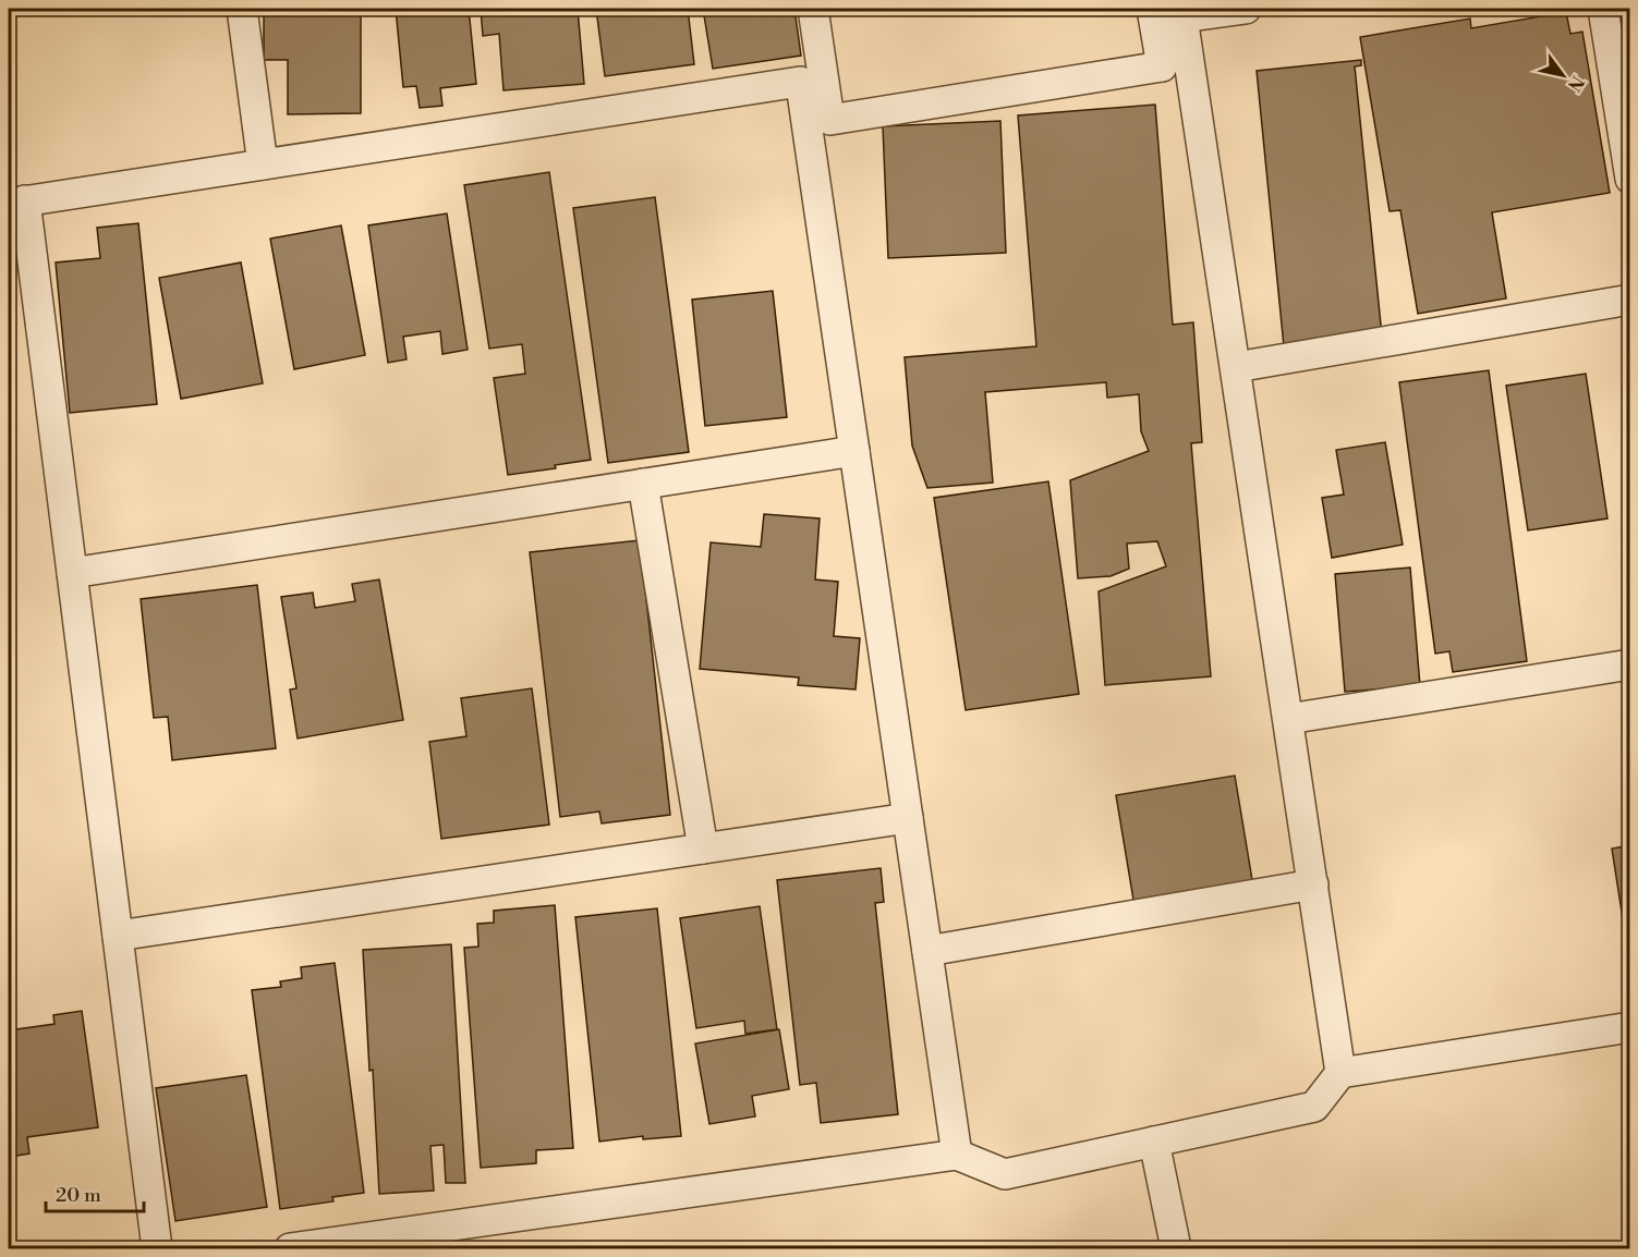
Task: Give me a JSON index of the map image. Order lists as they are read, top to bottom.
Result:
{
  "scale_bar": "20 m",
  "north": "bottom right"
}
